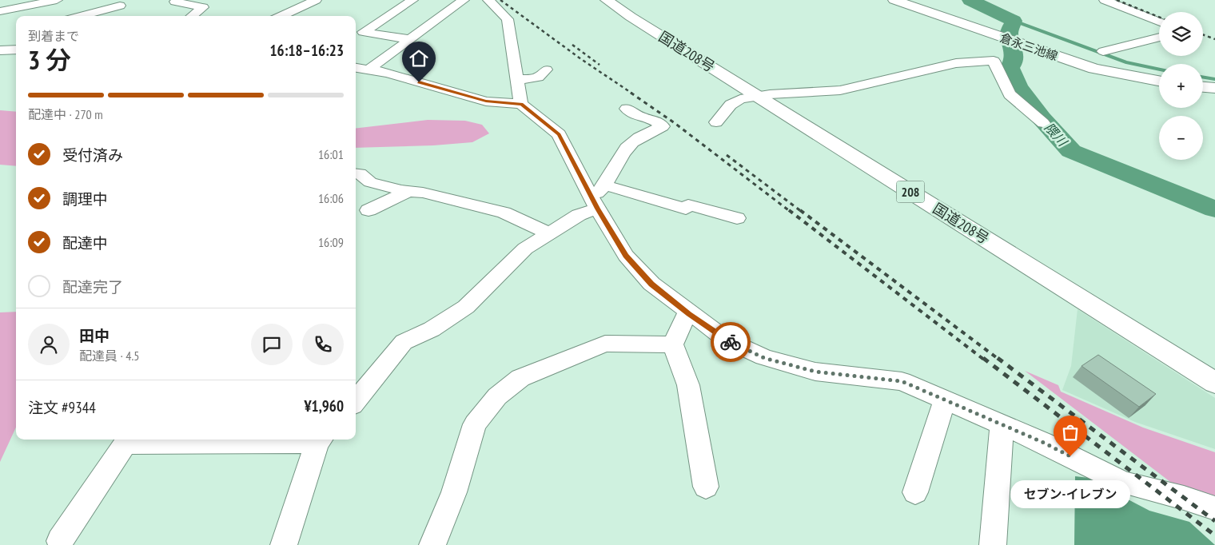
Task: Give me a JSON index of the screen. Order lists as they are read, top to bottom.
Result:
{
  "streets": {
    "main road": ["倉永三池線", "国道208号", "208"]
  },
  "water": ["隈川"],
  "places": ["セブン-イレブン"],
  "page": {
    "map_buttons": ["+", "−"],
    "heading": ["3 分", "到着まで", "16:18–16:23"],
    "panel": [
      "田中",
      "配達員 · 4.5",
      "注文 #9344",
      "¥1,960"
    ],
    "bar": "配達中 · 270 m",
    "list": [
      ["受付済み", "16:01"],
      ["調理中", "16:06"],
      ["配達中", "16:09"],
      "配達完了"
    ],
    "bubble": "セブン-イレブン"
  }
}
